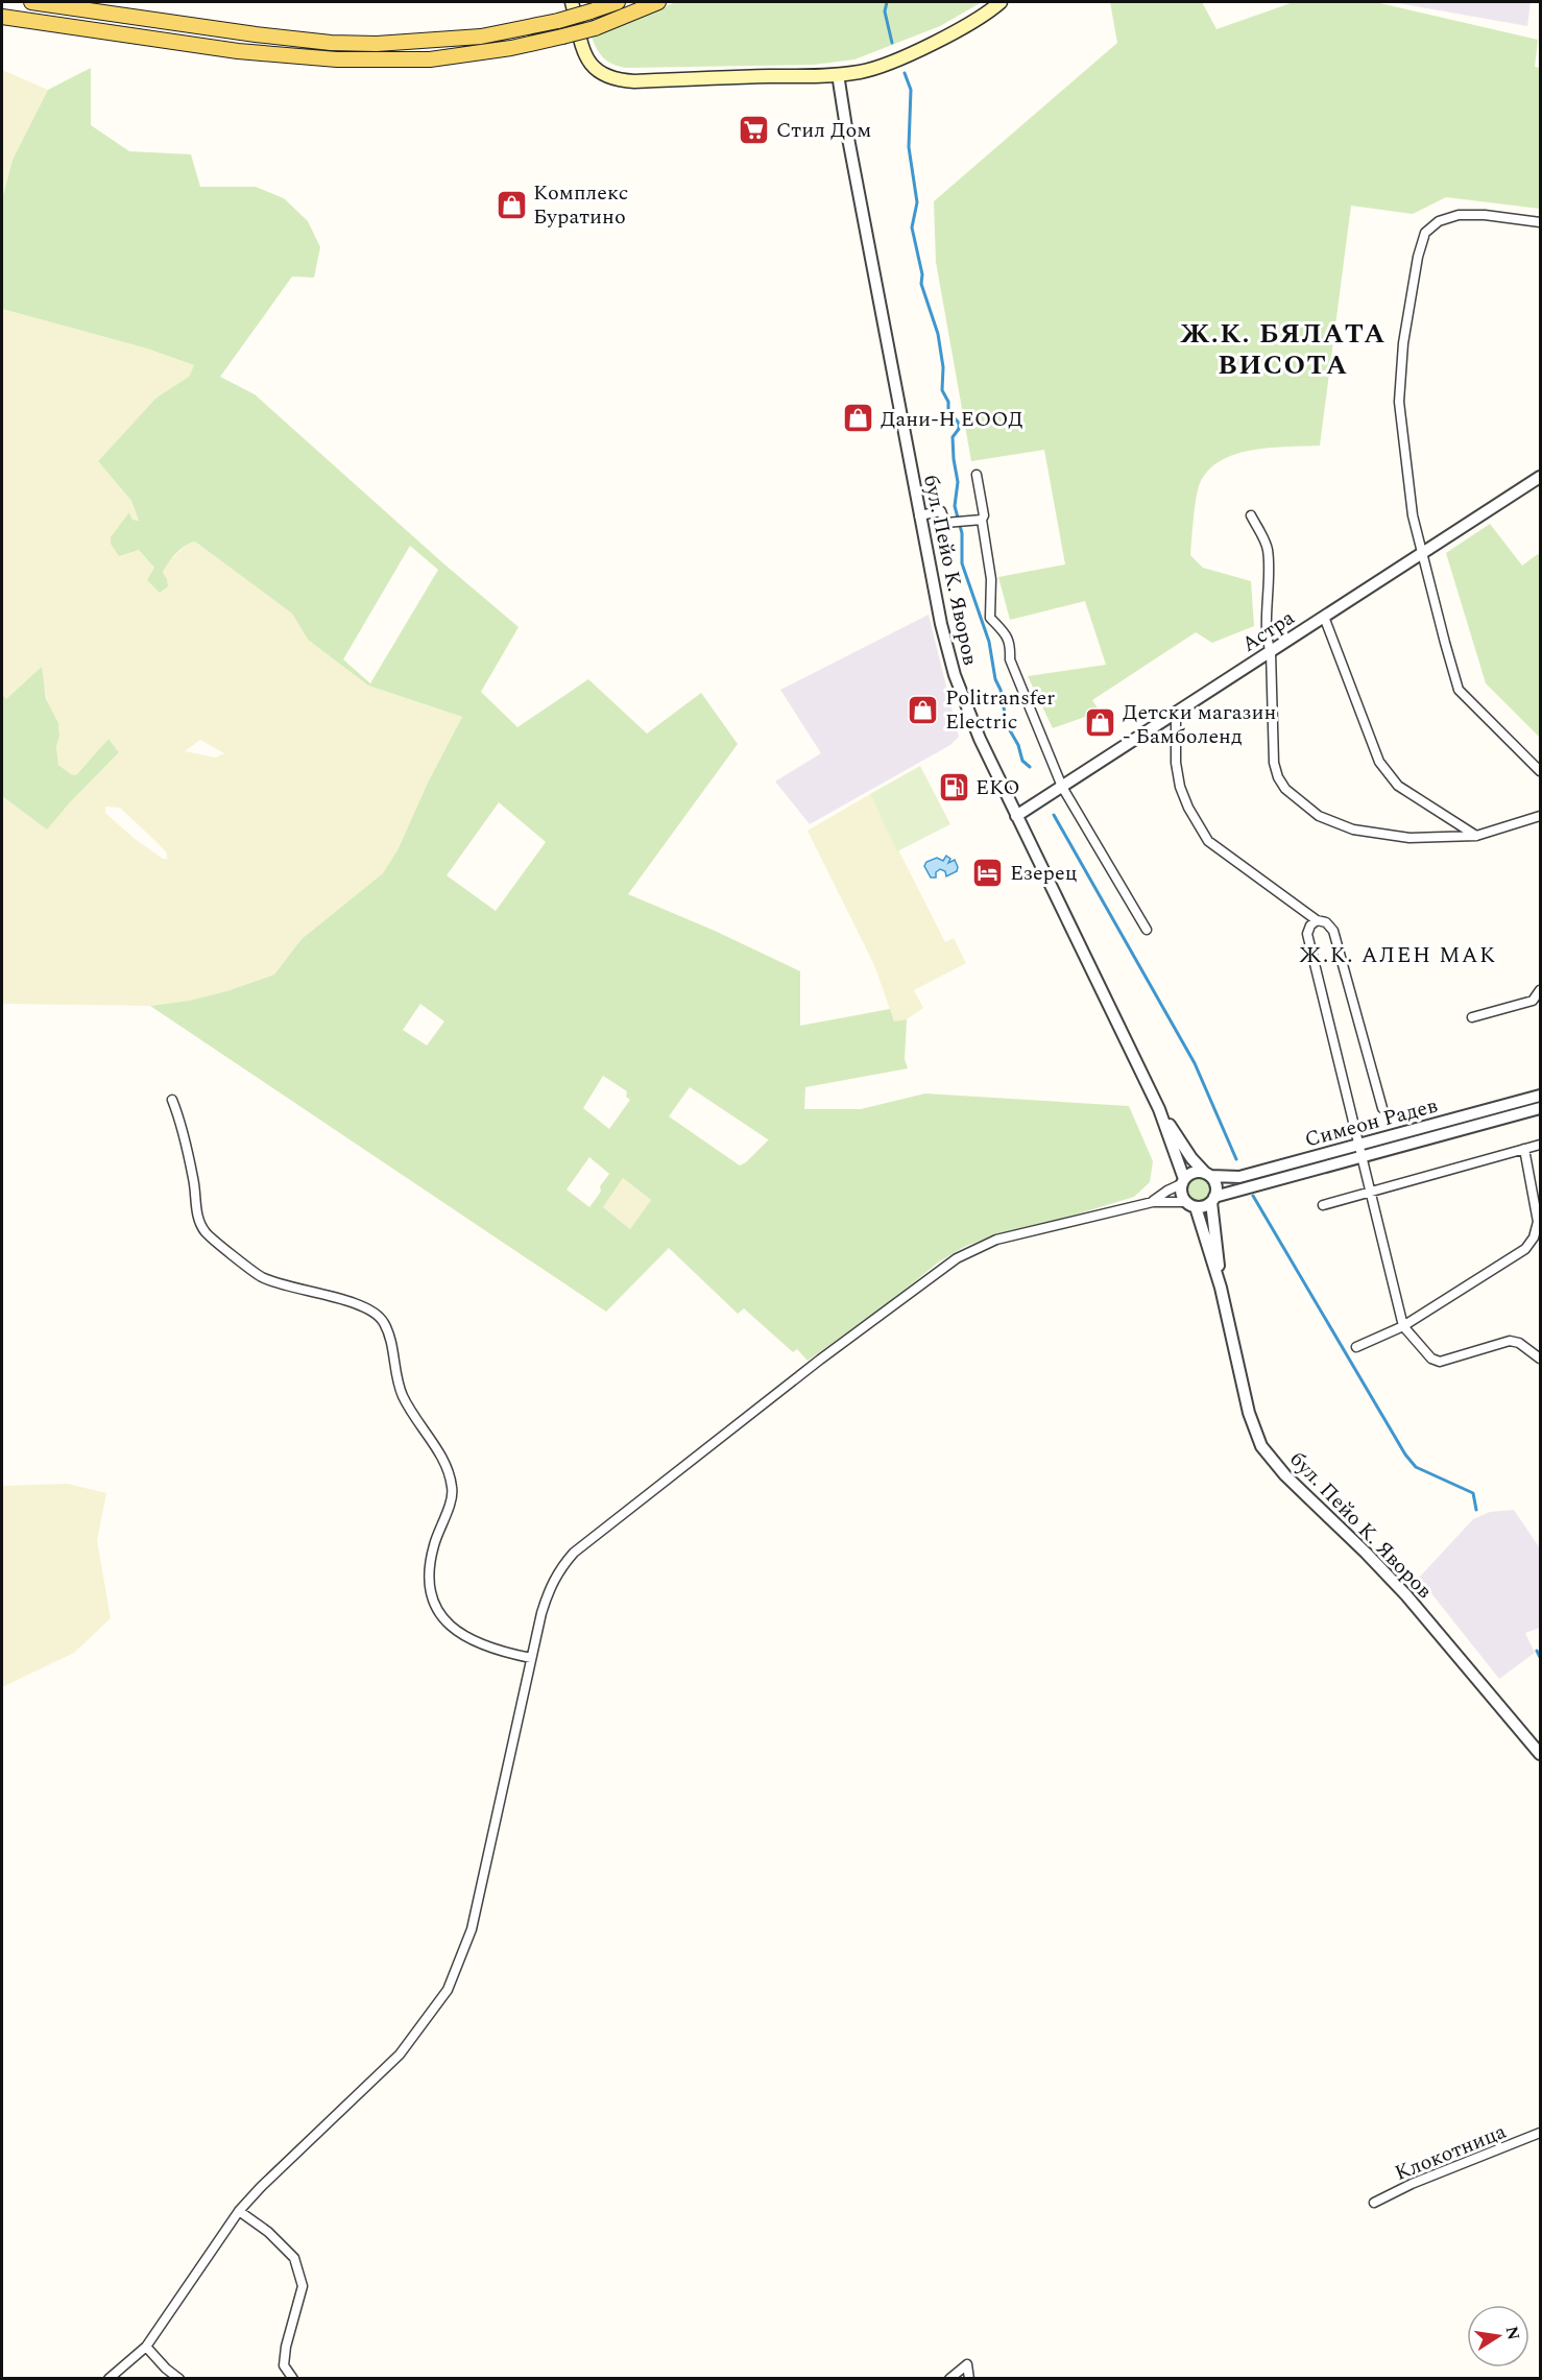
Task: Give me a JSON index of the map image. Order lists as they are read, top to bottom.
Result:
{
  "streets": {
    "street": [
      "бул. Пейо К. Яворов",
      "Астра",
      "Симеон Радев",
      "Клокотница"
    ]
  },
  "crossings": [
    ["бул. Пейо К. Яворов", "Астра"],
    ["бул. Пейо К. Яворов", "Симеон Радев"]
  ],
  "districts": ["Ж.К. БЯЛАТА ВИСОТА", "Ж.К. АЛЕН МАК"],
  "places": {
    "supermarket": ["Стил Дом"],
    "shop": [
      "Комплекс Буратино",
      "Дани-Н ЕООД",
      "Politransfer Electric",
      "Детски магазин - Бамболенд"
    ],
    "fuel station": ["EKO"],
    "hotel": ["Езерец"]
  },
  "north": "right"
}
